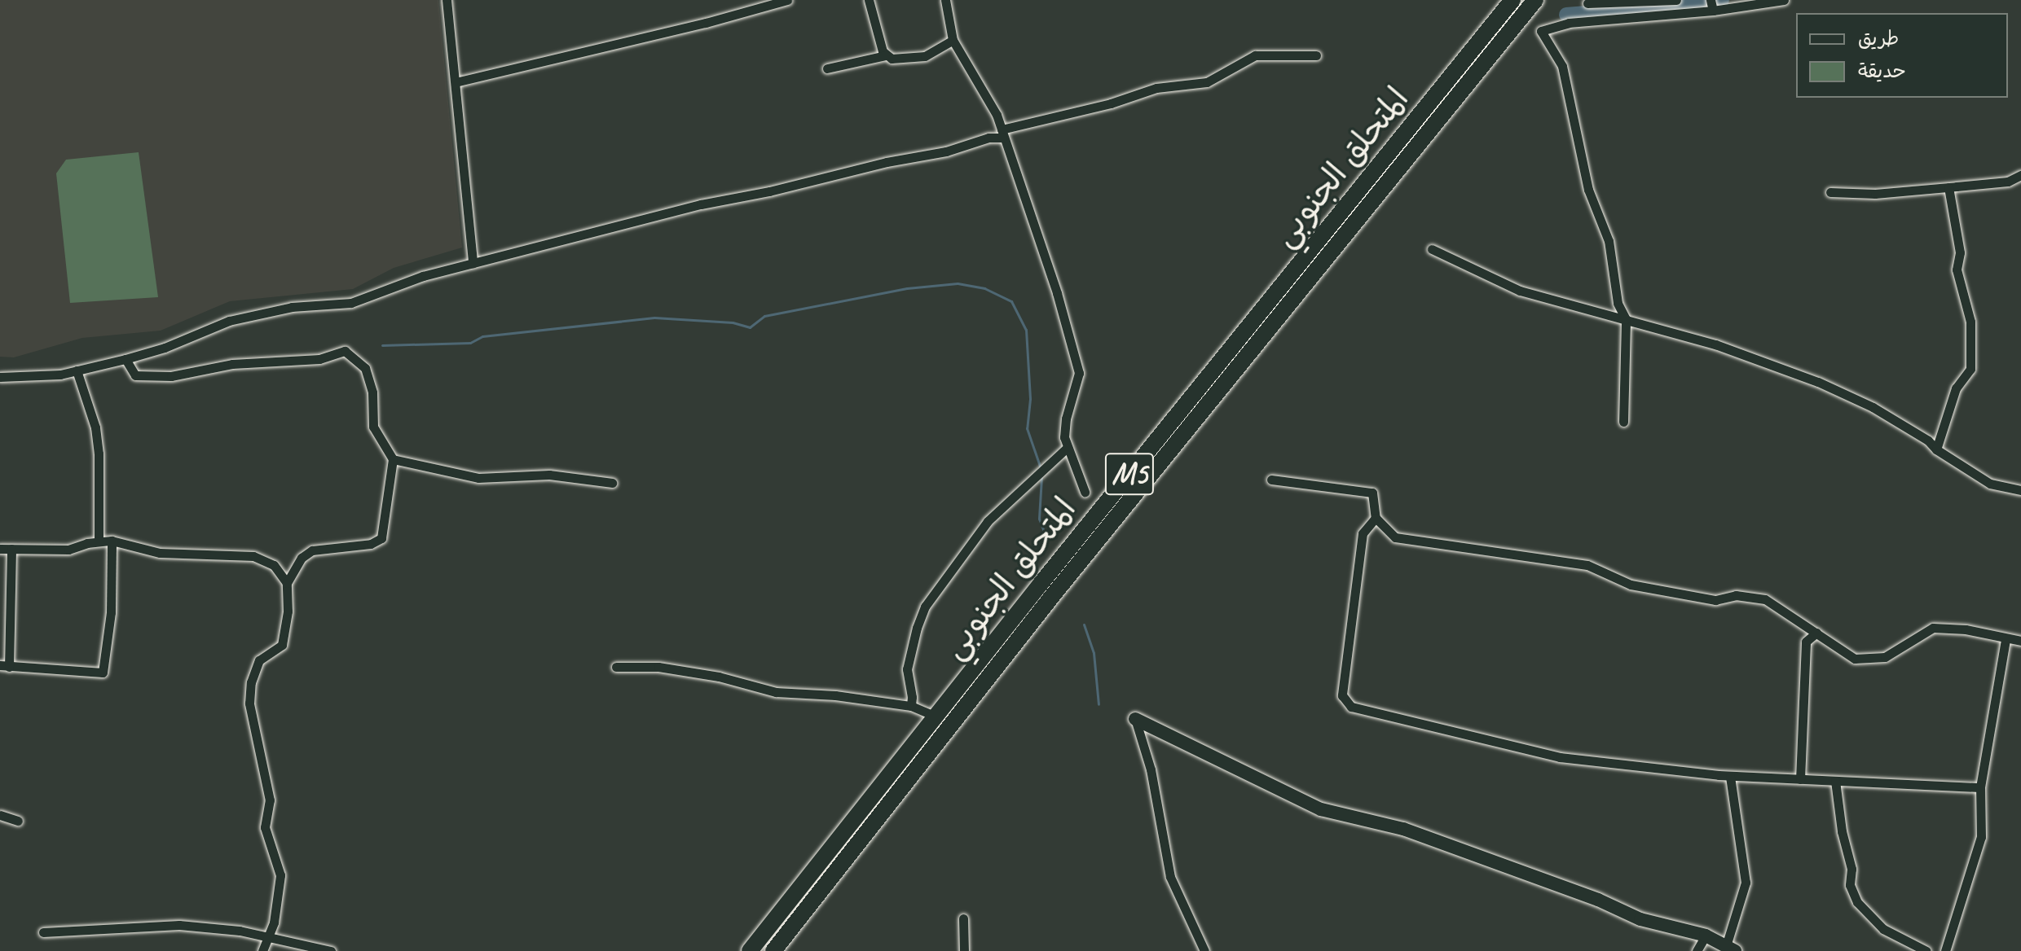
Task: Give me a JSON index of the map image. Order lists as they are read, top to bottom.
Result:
{
  "streets": {
    "highway": ["المتحلق الجنوبي", "M5"]
  },
  "legend": ["طريق", "حديقة"]
}
